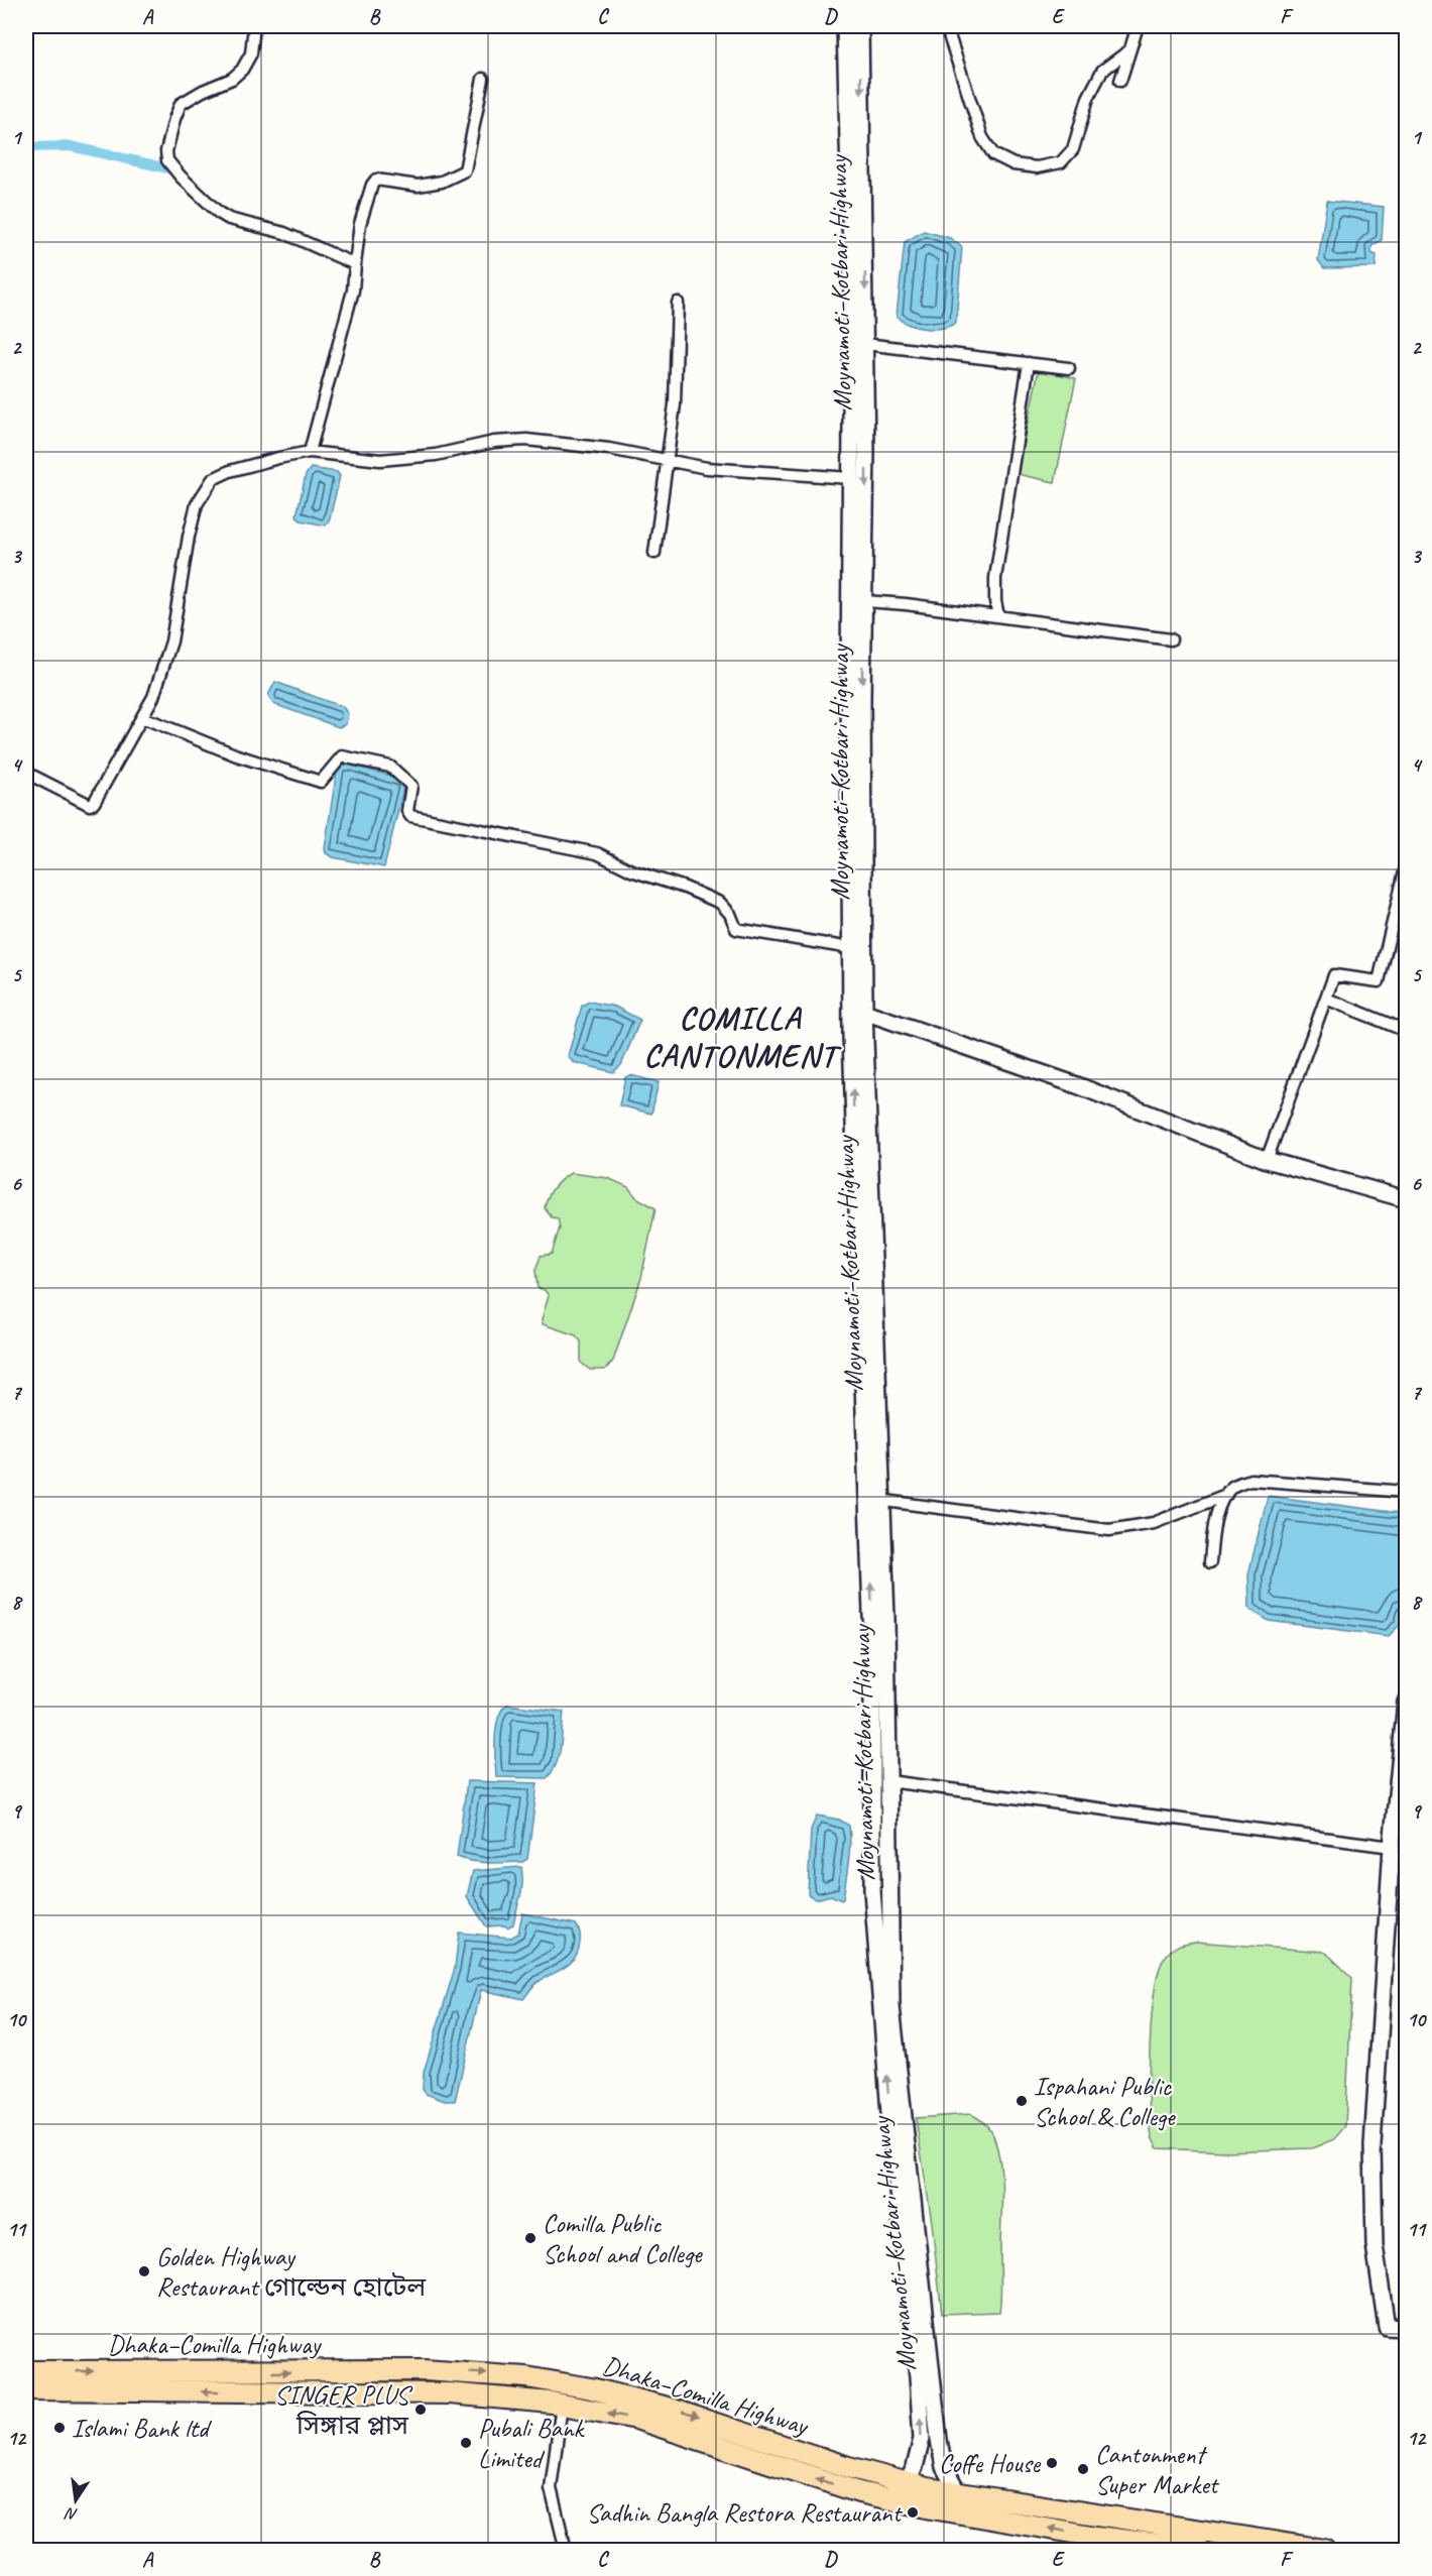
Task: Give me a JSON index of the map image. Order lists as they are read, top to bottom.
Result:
{
  "streets": {
    "highway": ["Dhaka–Comilla Highway"],
    "main road": ["Moynamoti–Kotbari Highway"]
  },
  "crossings": [
    ["Moynamoti–Kotbari Highway", "Dhaka–Comilla Highway"]
  ],
  "districts": ["COMILLA CANTONMENT"],
  "places": [
    "Ispahani Public School & College",
    "Comilla Public School and College",
    "Golden Highway Restaurant গোল্ডেন হোটেল",
    "SINGER PLUS সিঙ্গার প্লাস",
    "Islami Bank ltd",
    "Pubali Bank Limited",
    "Coffe House",
    "Cantonment Super Market",
    "Sadhin Bangla Restora Restaurant"
  ],
  "north": "bottom",
  "grid": {
    "columns": [
      "A",
      "B",
      "C",
      "D",
      "E",
      "F"
    ],
    "rows": [
      "1",
      "2",
      "3",
      "4",
      "5",
      "6",
      "7",
      "8",
      "9",
      "10",
      "11",
      "12"
    ]
  }
}
